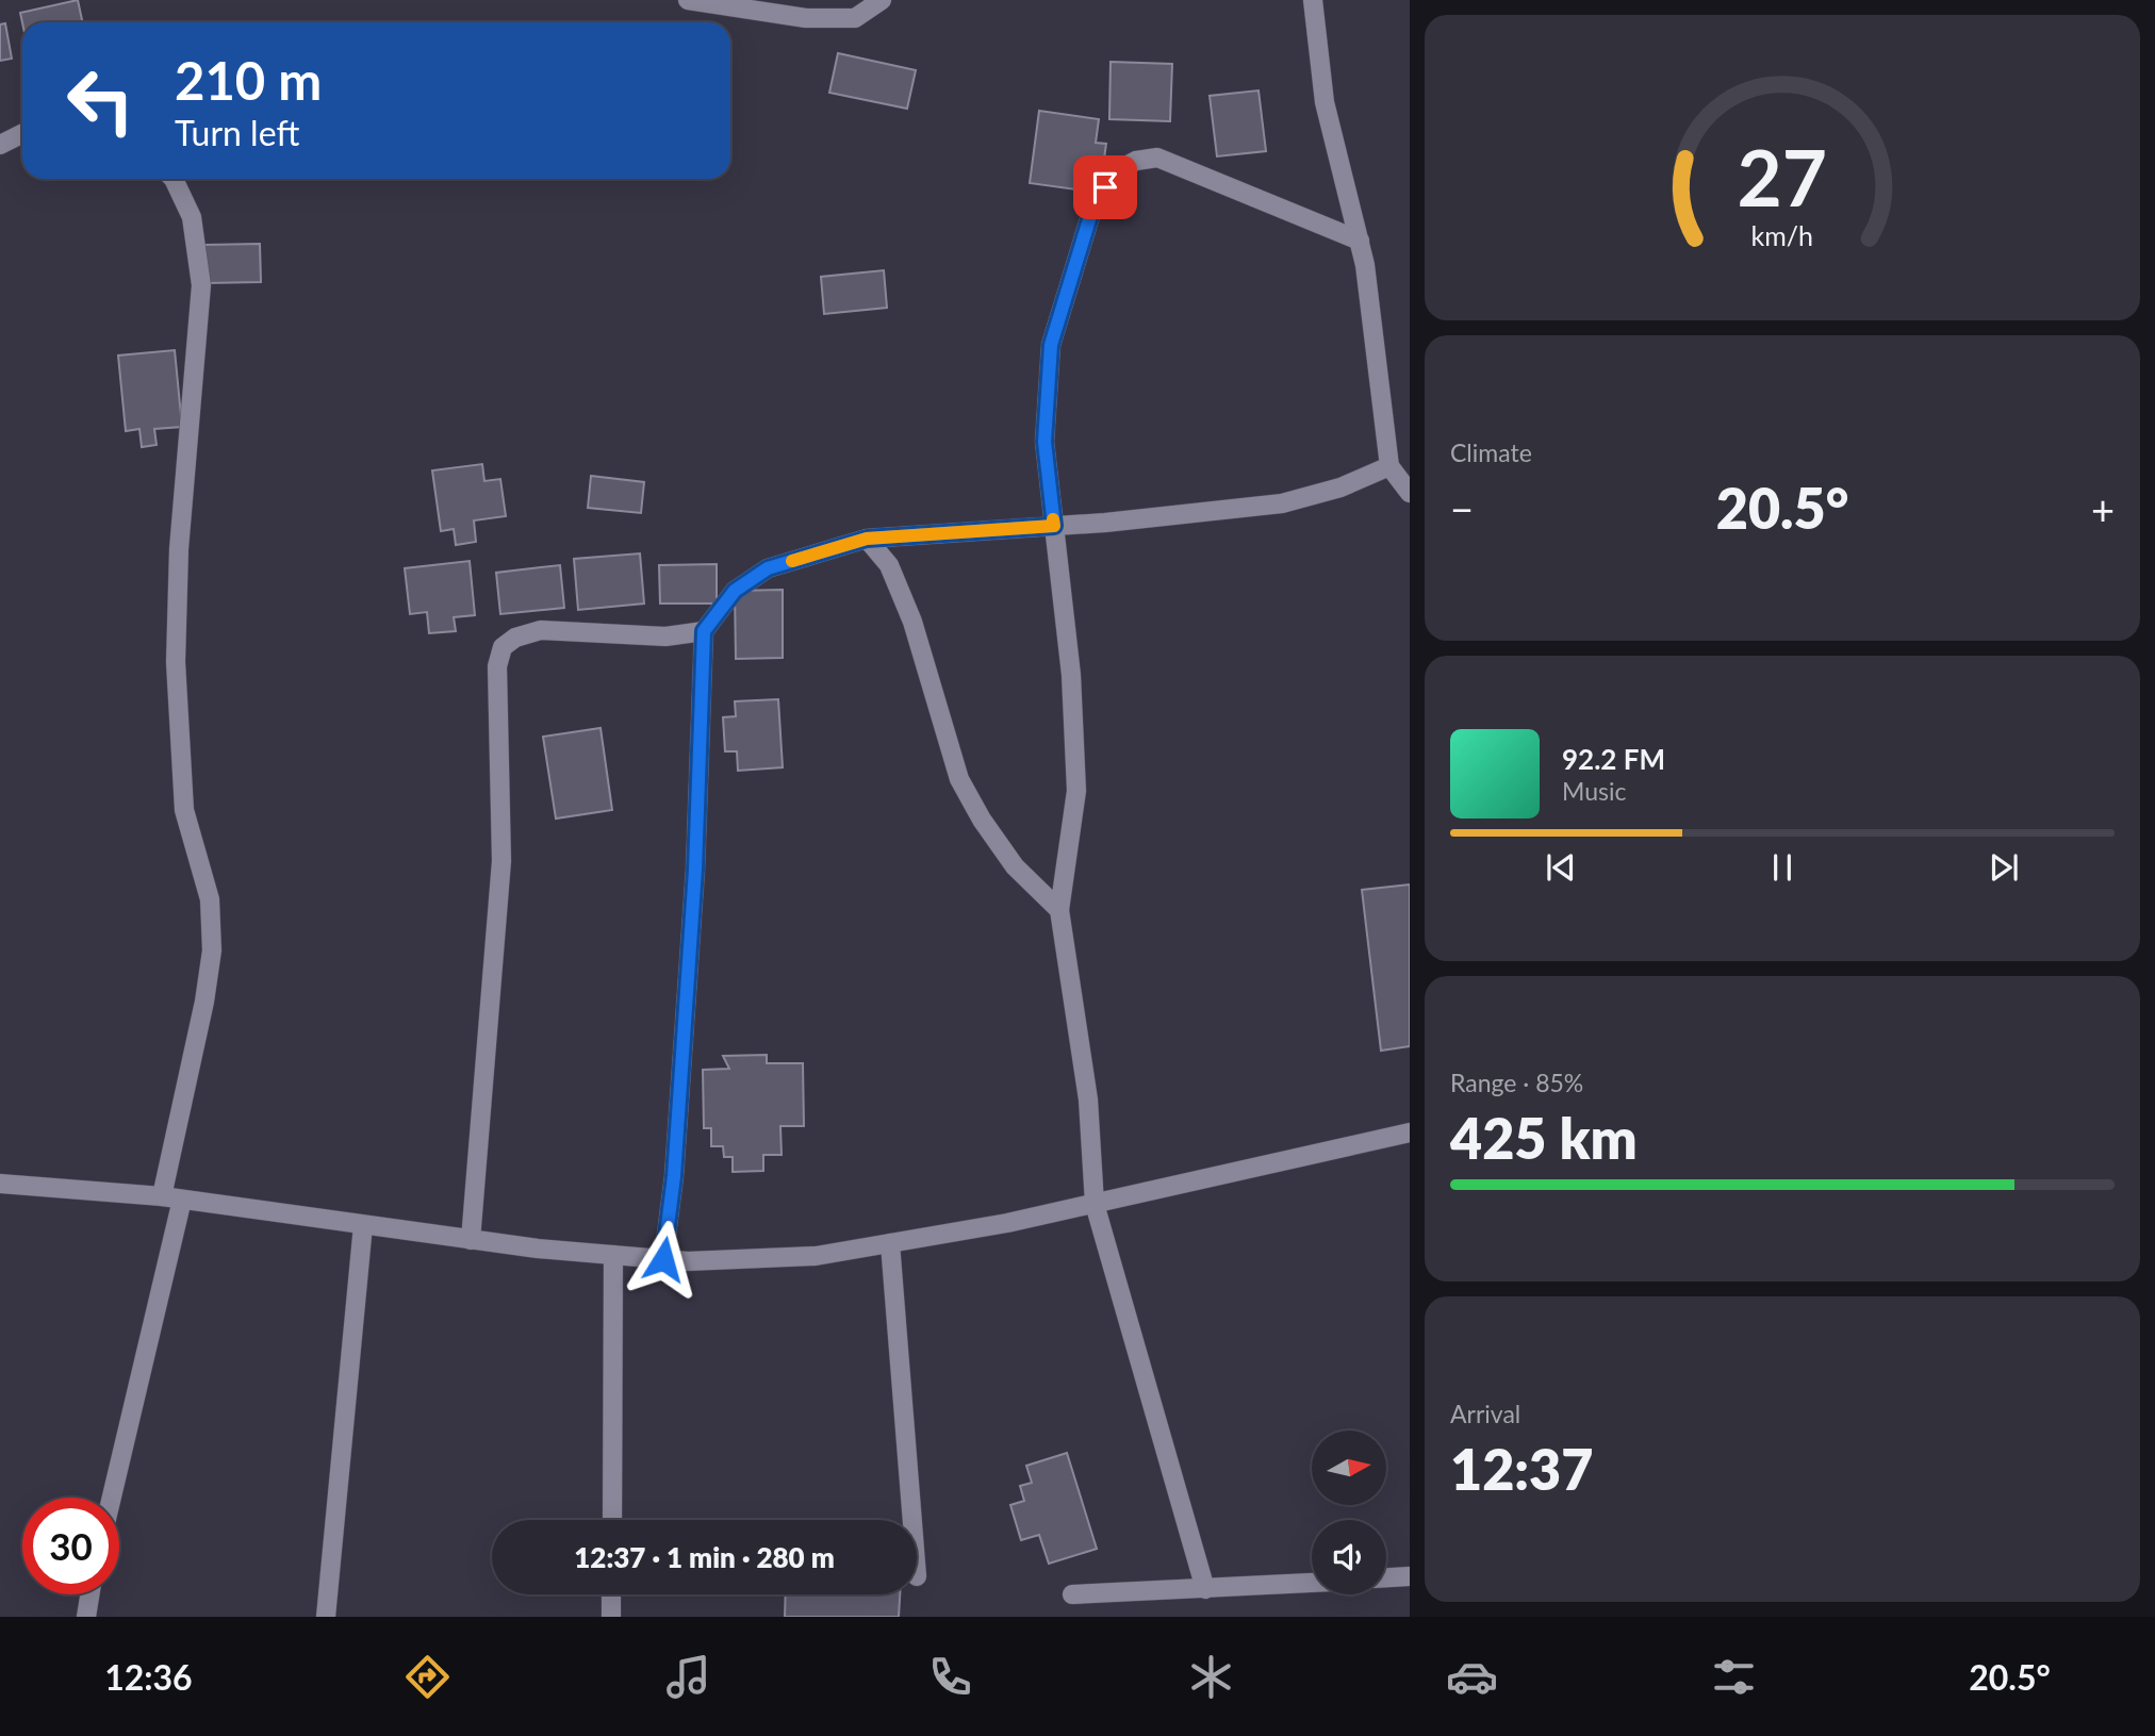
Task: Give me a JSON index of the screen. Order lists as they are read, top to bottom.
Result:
{
  "north": "right",
  "page": {
    "turn": ["210 m", "Turn left"],
    "tile": [
      "Climate",
      ["Range · 85%", "425 km"],
      ["Arrival", "12:37"]
    ],
    "heat": ["−", "20.5°", "+"],
    "song": ["92.2 FM", "Music"],
    "limit": "30",
    "trip": "12:37 · 1 min · 280 m",
    "tabs": ["12:36", "20.5°"],
    "gauge": ["27", "km/h"]
  }
}
